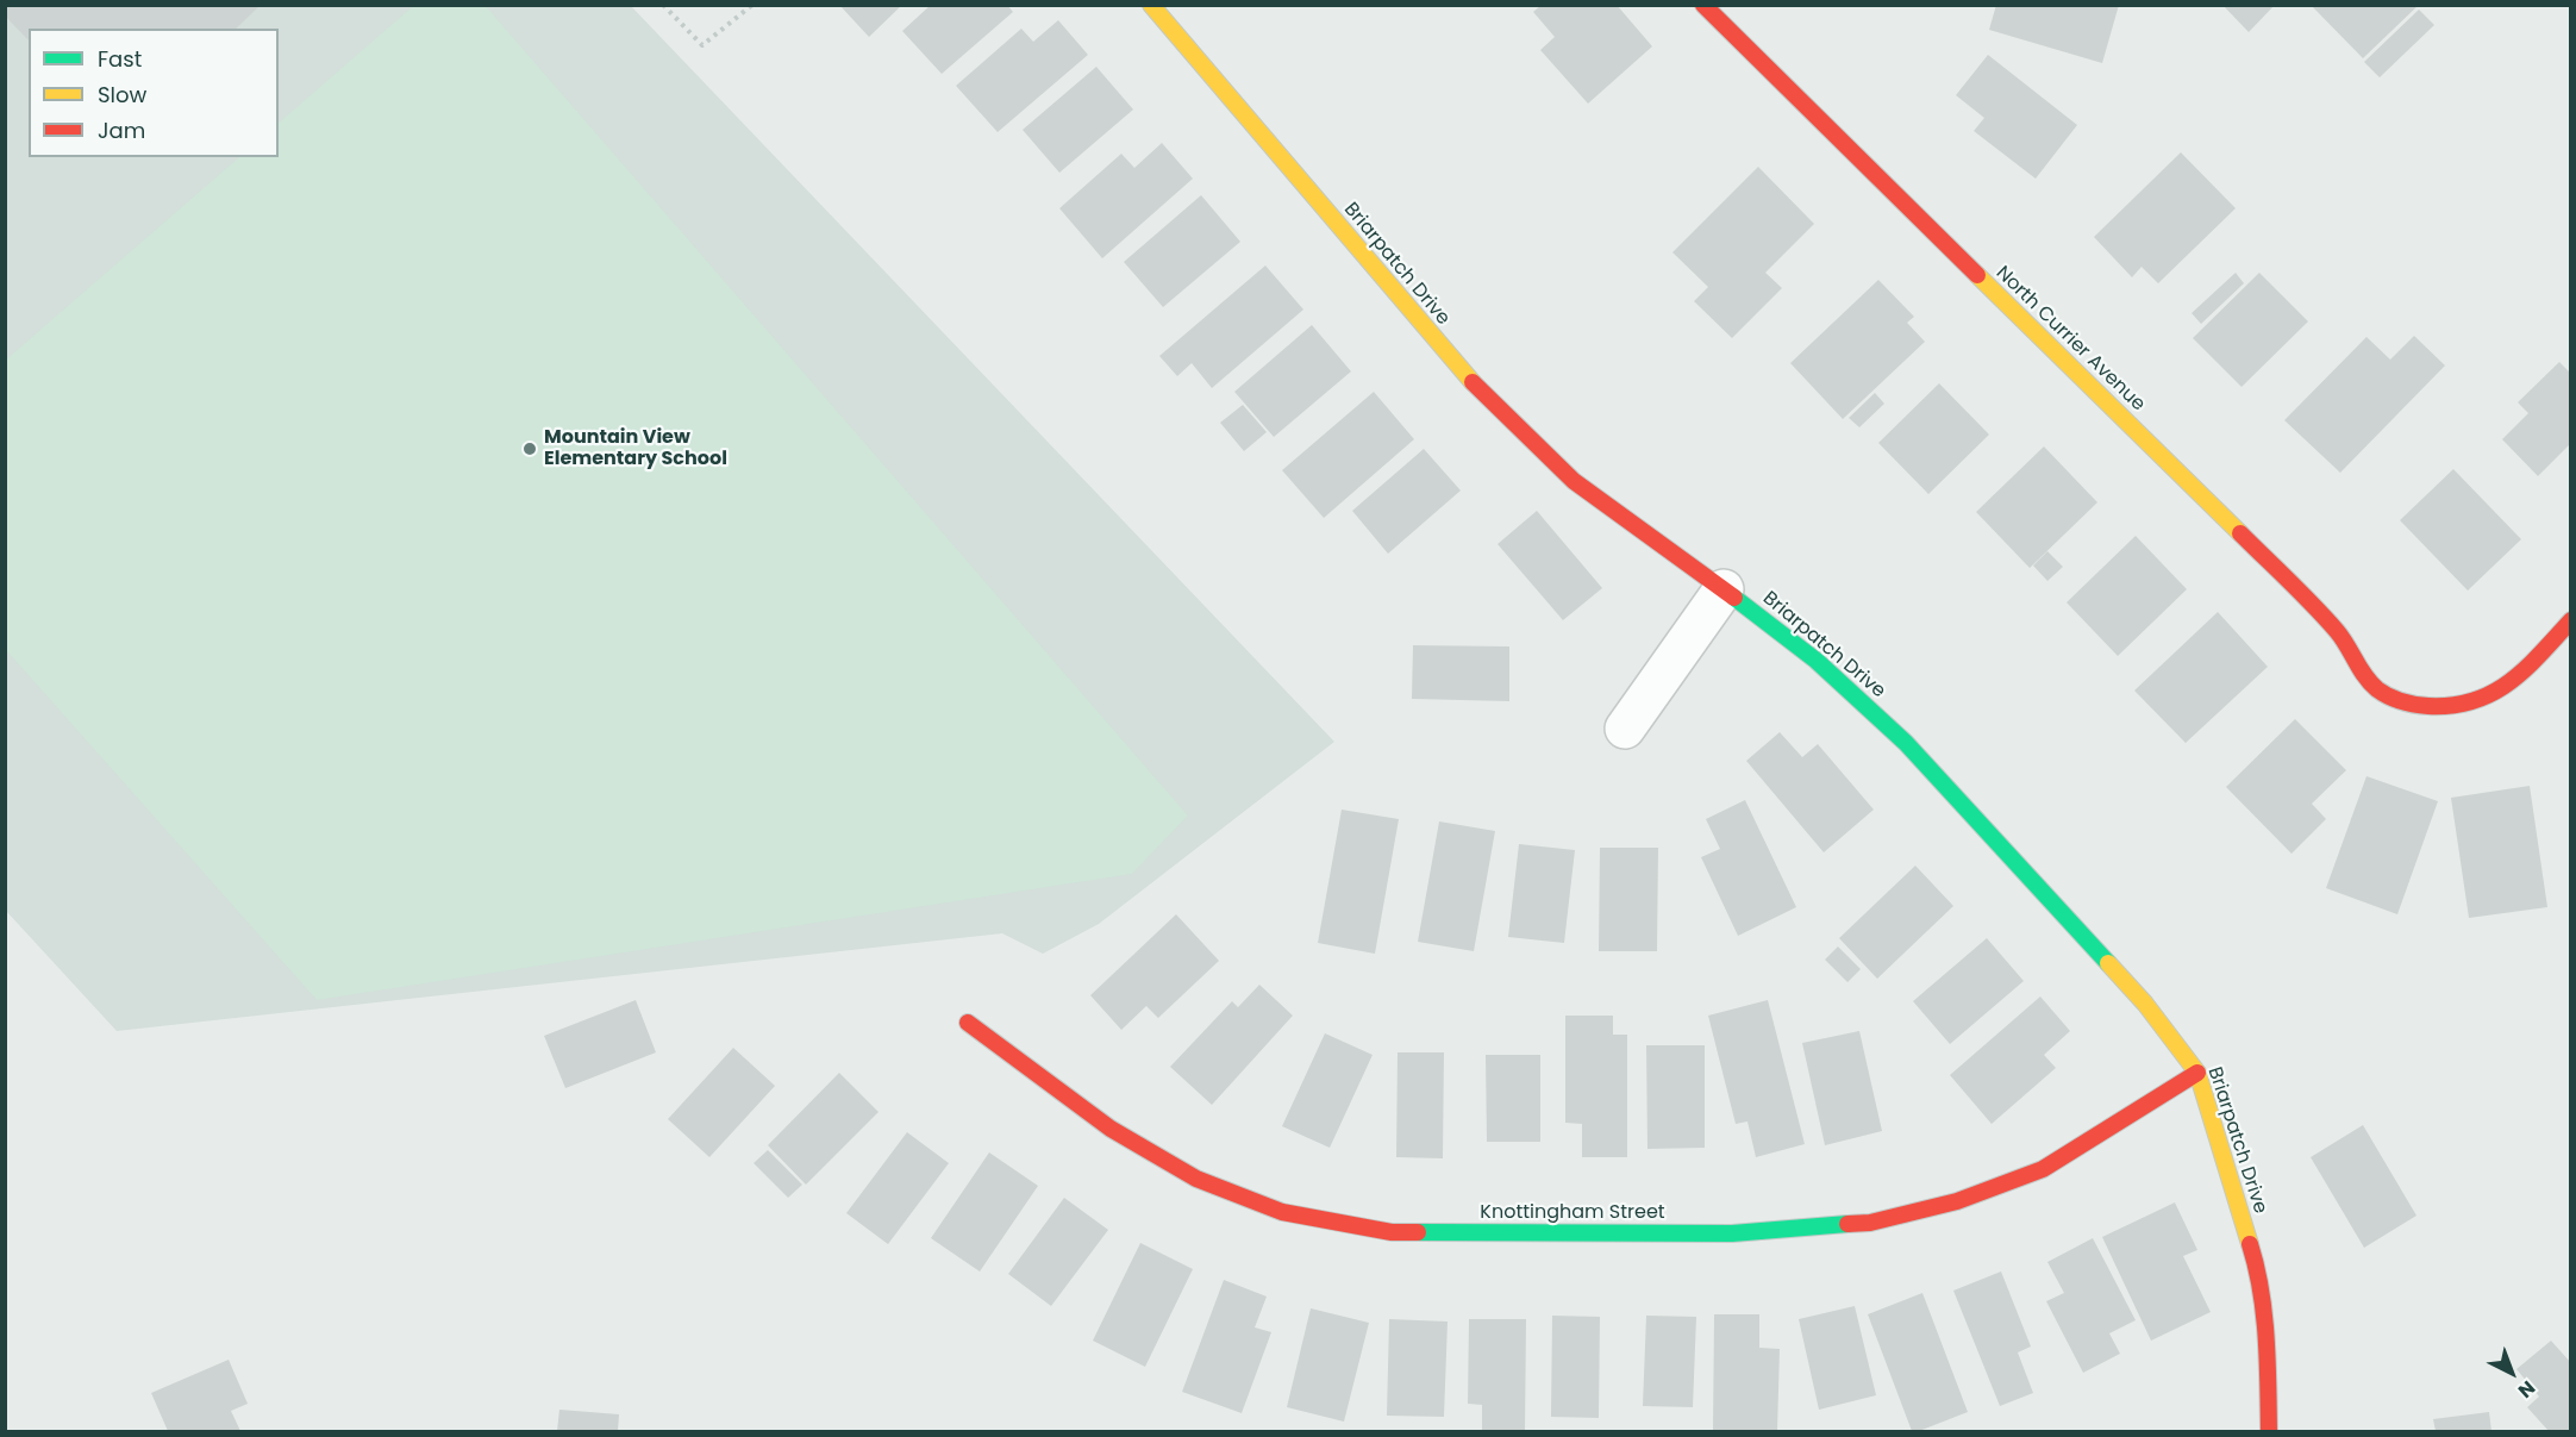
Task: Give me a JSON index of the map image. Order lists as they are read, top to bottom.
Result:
{
  "streets": {
    "street": ["Briarpatch Drive", "North Currier Avenue", "Knottingham Street"]
  },
  "crossings": [
    ["Briarpatch Drive", "Knottingham Street"]
  ],
  "places": ["Mountain View Elementary School"],
  "legend": ["Fast", "Slow", "Jam"],
  "north": "bottom right"
}
